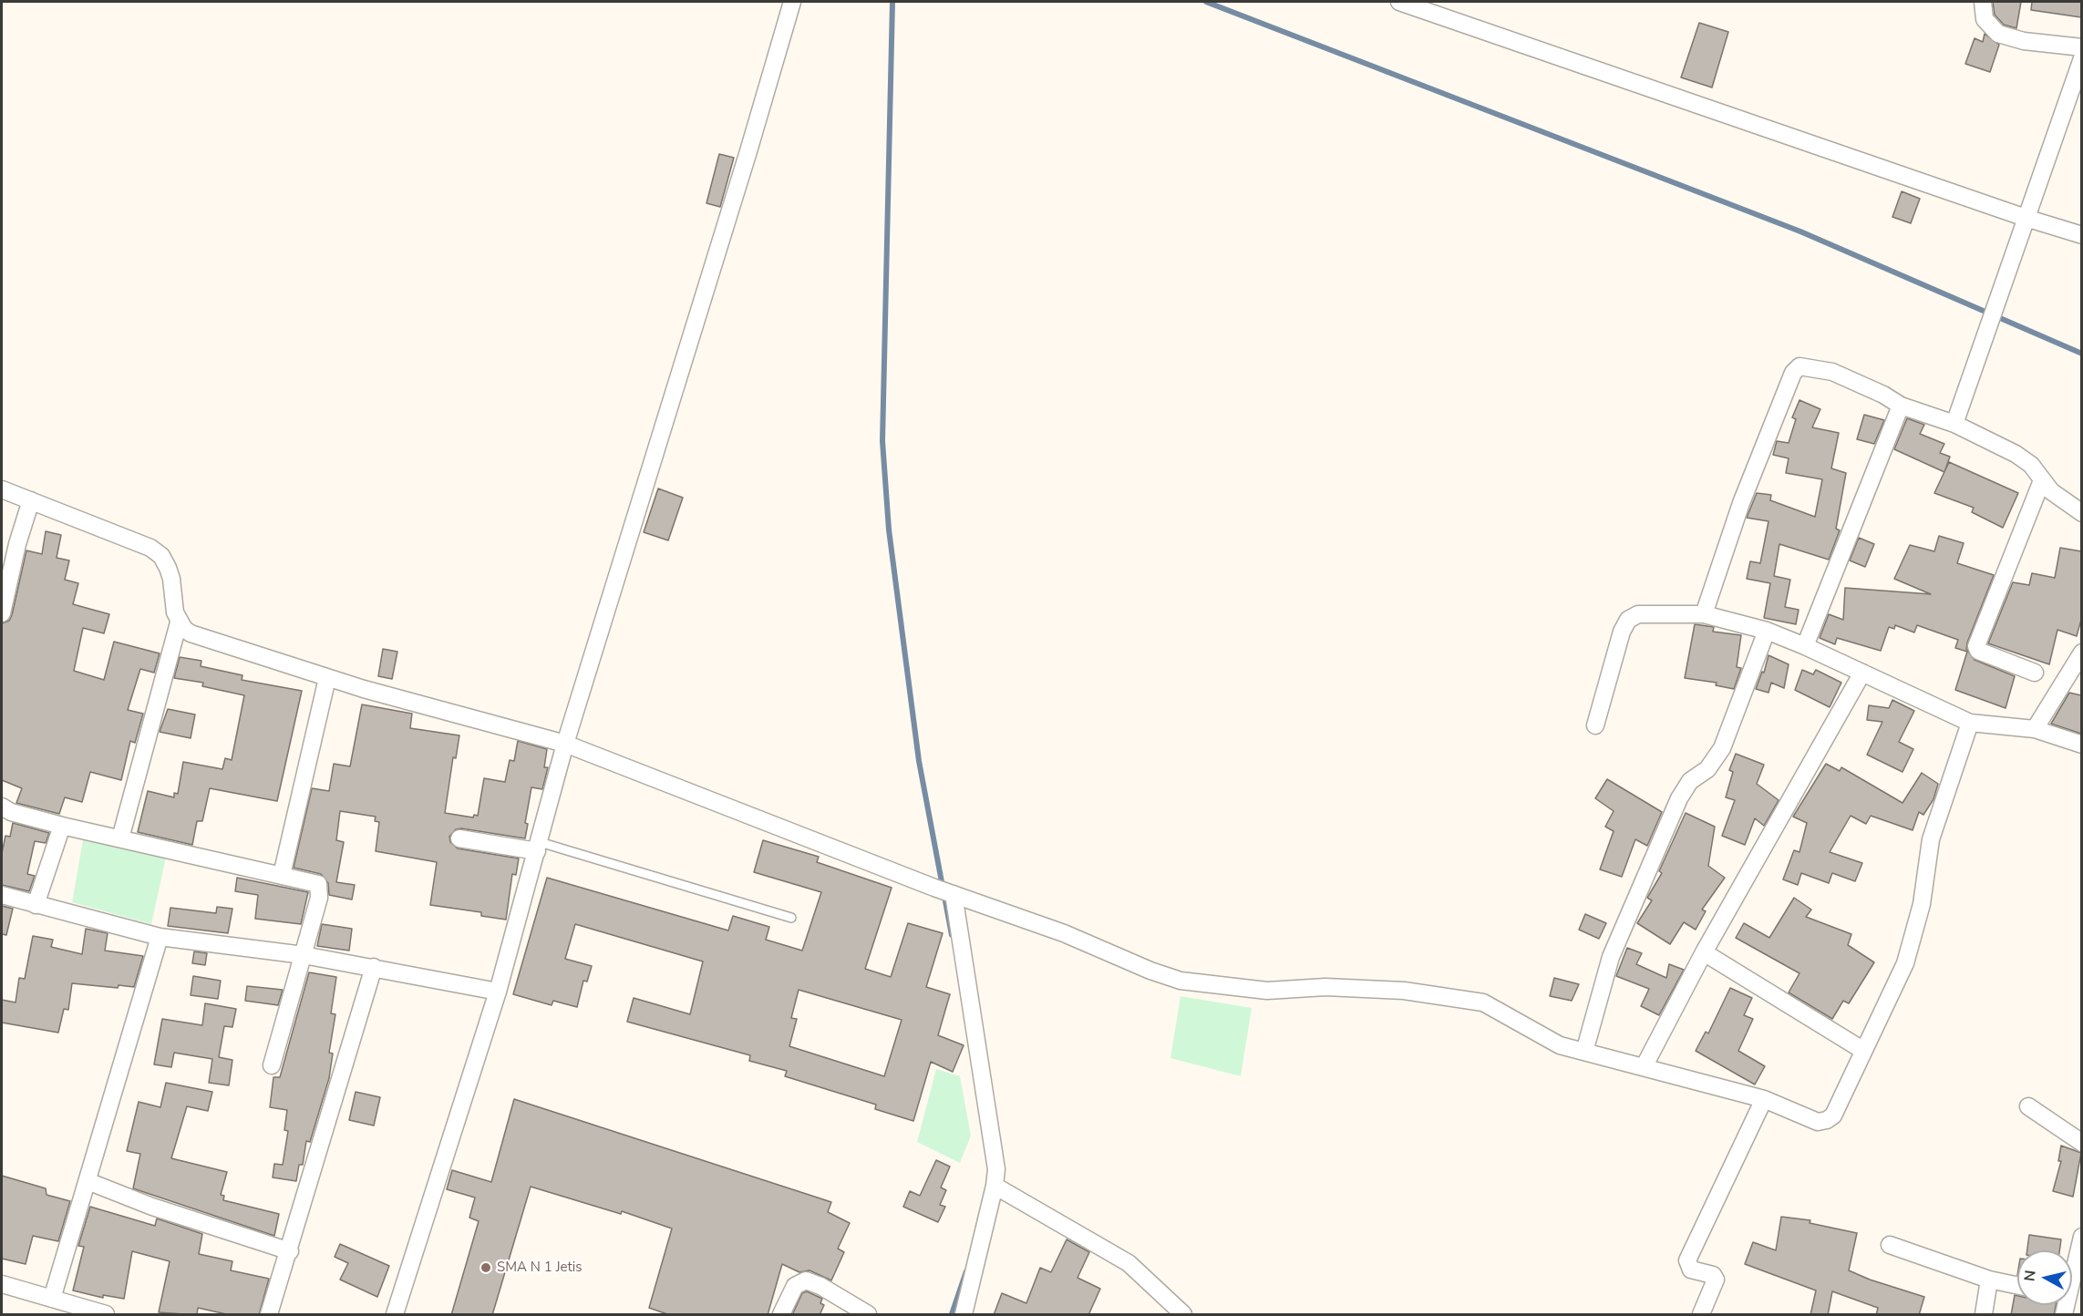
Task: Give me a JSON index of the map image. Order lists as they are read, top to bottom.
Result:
{
  "places": ["SMA N 1 Jetis"],
  "north": "left"
}
